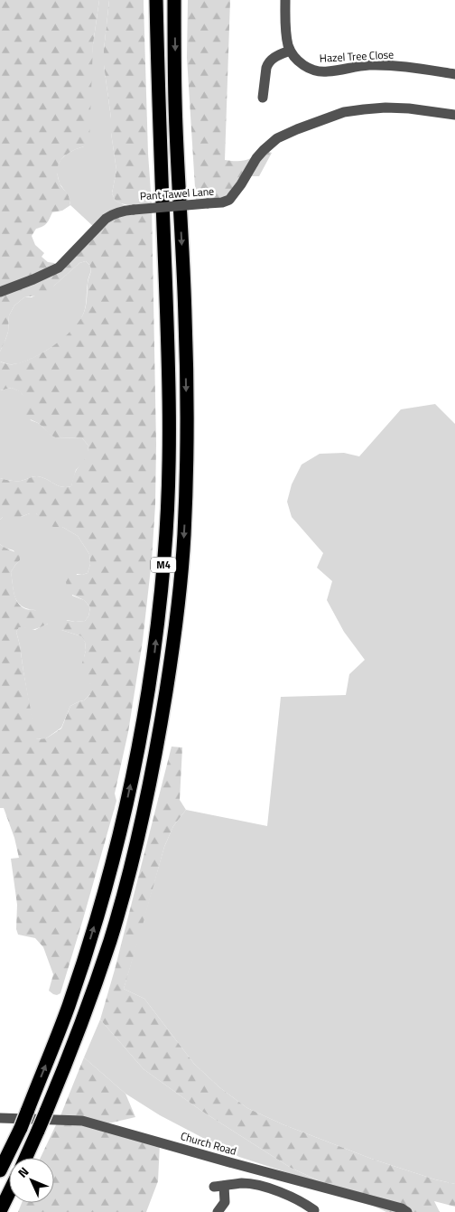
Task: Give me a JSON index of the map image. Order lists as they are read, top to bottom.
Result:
{
  "streets": {
    "highway": ["M4"],
    "street": ["Hazel Tree Close", "Pant Tawel Lane", "Church Road"]
  },
  "north": "top left"
}
